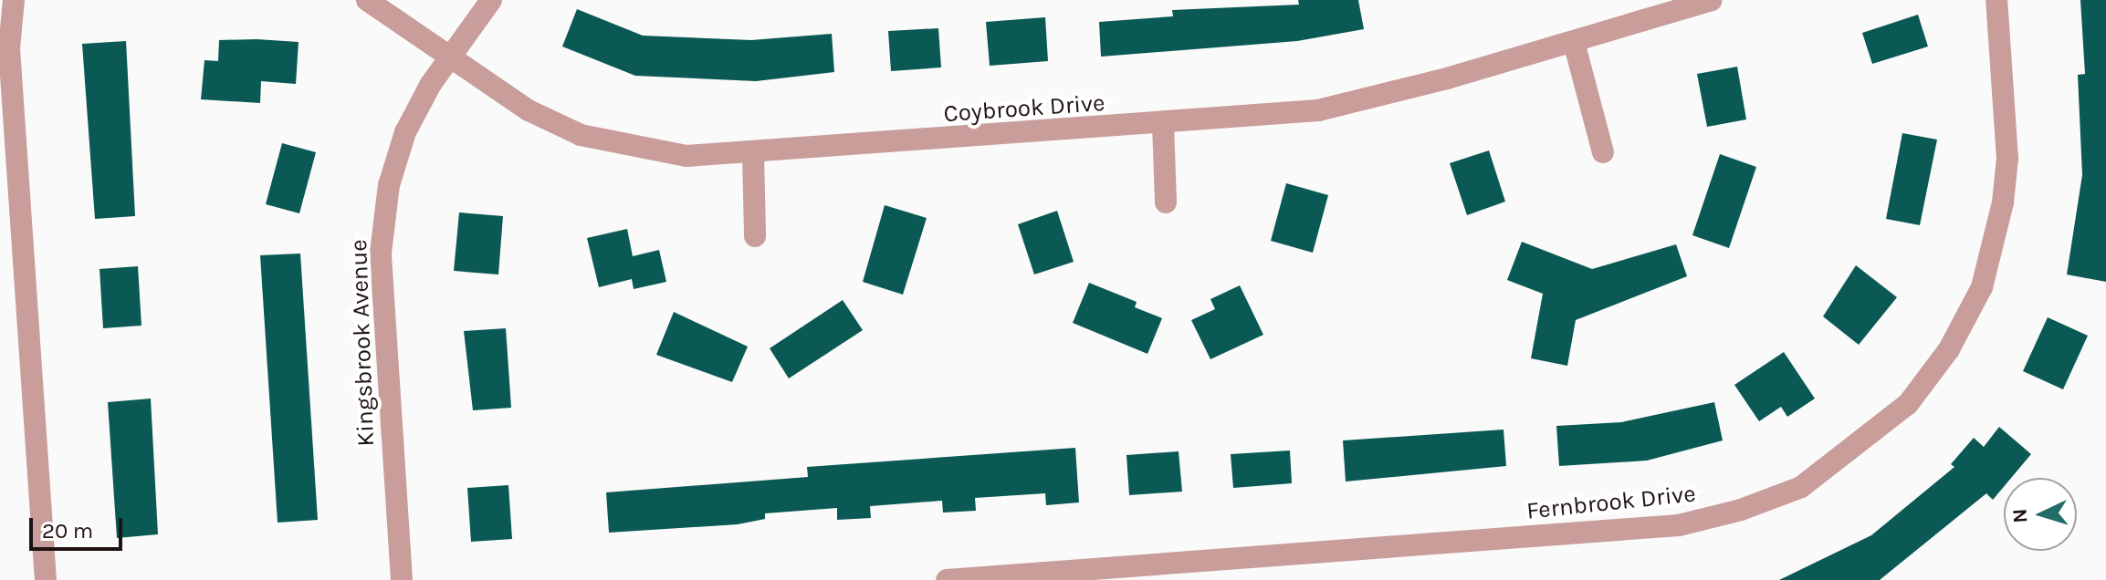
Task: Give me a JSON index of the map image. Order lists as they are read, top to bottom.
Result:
{
  "streets": {
    "street": ["Coybrook Drive", "Kingsbrook Avenue", "Fernbrook Drive"]
  },
  "crossings": [
    ["Coybrook Drive", "Kingsbrook Avenue"]
  ],
  "scale_bar": "20 m",
  "north": "left"
}
